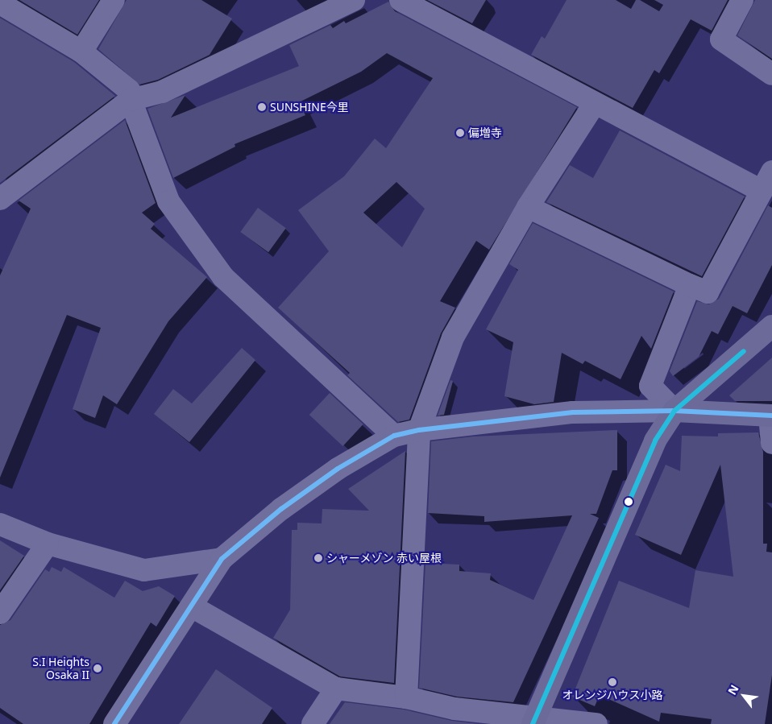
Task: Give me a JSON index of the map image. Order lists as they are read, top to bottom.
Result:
{
  "places": [
    "SUNSHINE今里",
    "偏増寺",
    "シャーメゾン 赤い屋根",
    "S.I Heights Osaka II",
    "オレンジハウス小路"
  ],
  "north": "top left"
}
